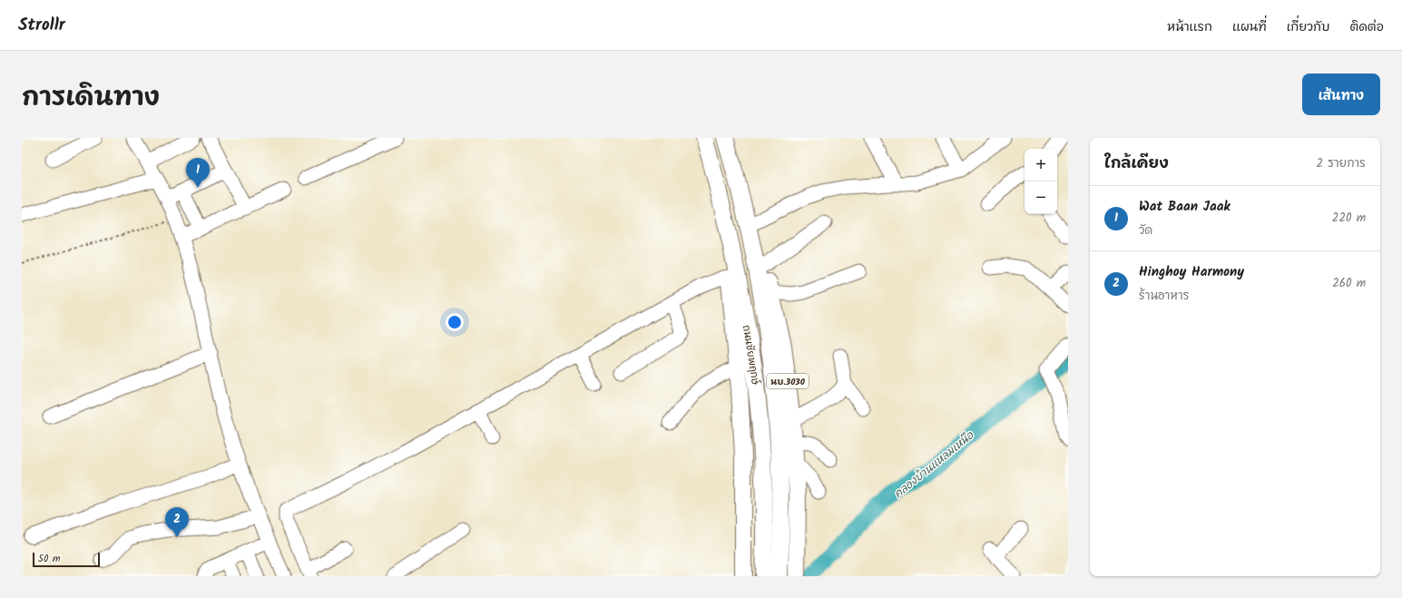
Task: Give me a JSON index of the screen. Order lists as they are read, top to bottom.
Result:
{
  "streets": {
    "main road": ["ถนนชัยพฤกษ์", "นบ.3030"]
  },
  "water": ["คลองบ้านแหลมเหนือ"],
  "scale_bar": "50 m",
  "page": {
    "header": "Strollr",
    "nav": [
      "หน้าแรก",
      "แผนที่",
      "เกี่ยวกับ",
      "ติดต่อ"
    ],
    "title": "การเดินทาง",
    "buttons": "เส้นทาง",
    "heading": ["ใกล้เคียง", "2 รายการ"],
    "map_buttons": ["+", "−"],
    "pins": ["1", "2"],
    "list": [
      {
        "mark": "1",
        "name": "Wat Baan Jaak",
        "note": "วัด",
        "value": "220 m"
      },
      {
        "mark": "2",
        "name": "Hinghoy Harmony",
        "note": "ร้านอาหาร",
        "value": "260 m"
      }
    ],
    "scale": "50 m"
  }
}
